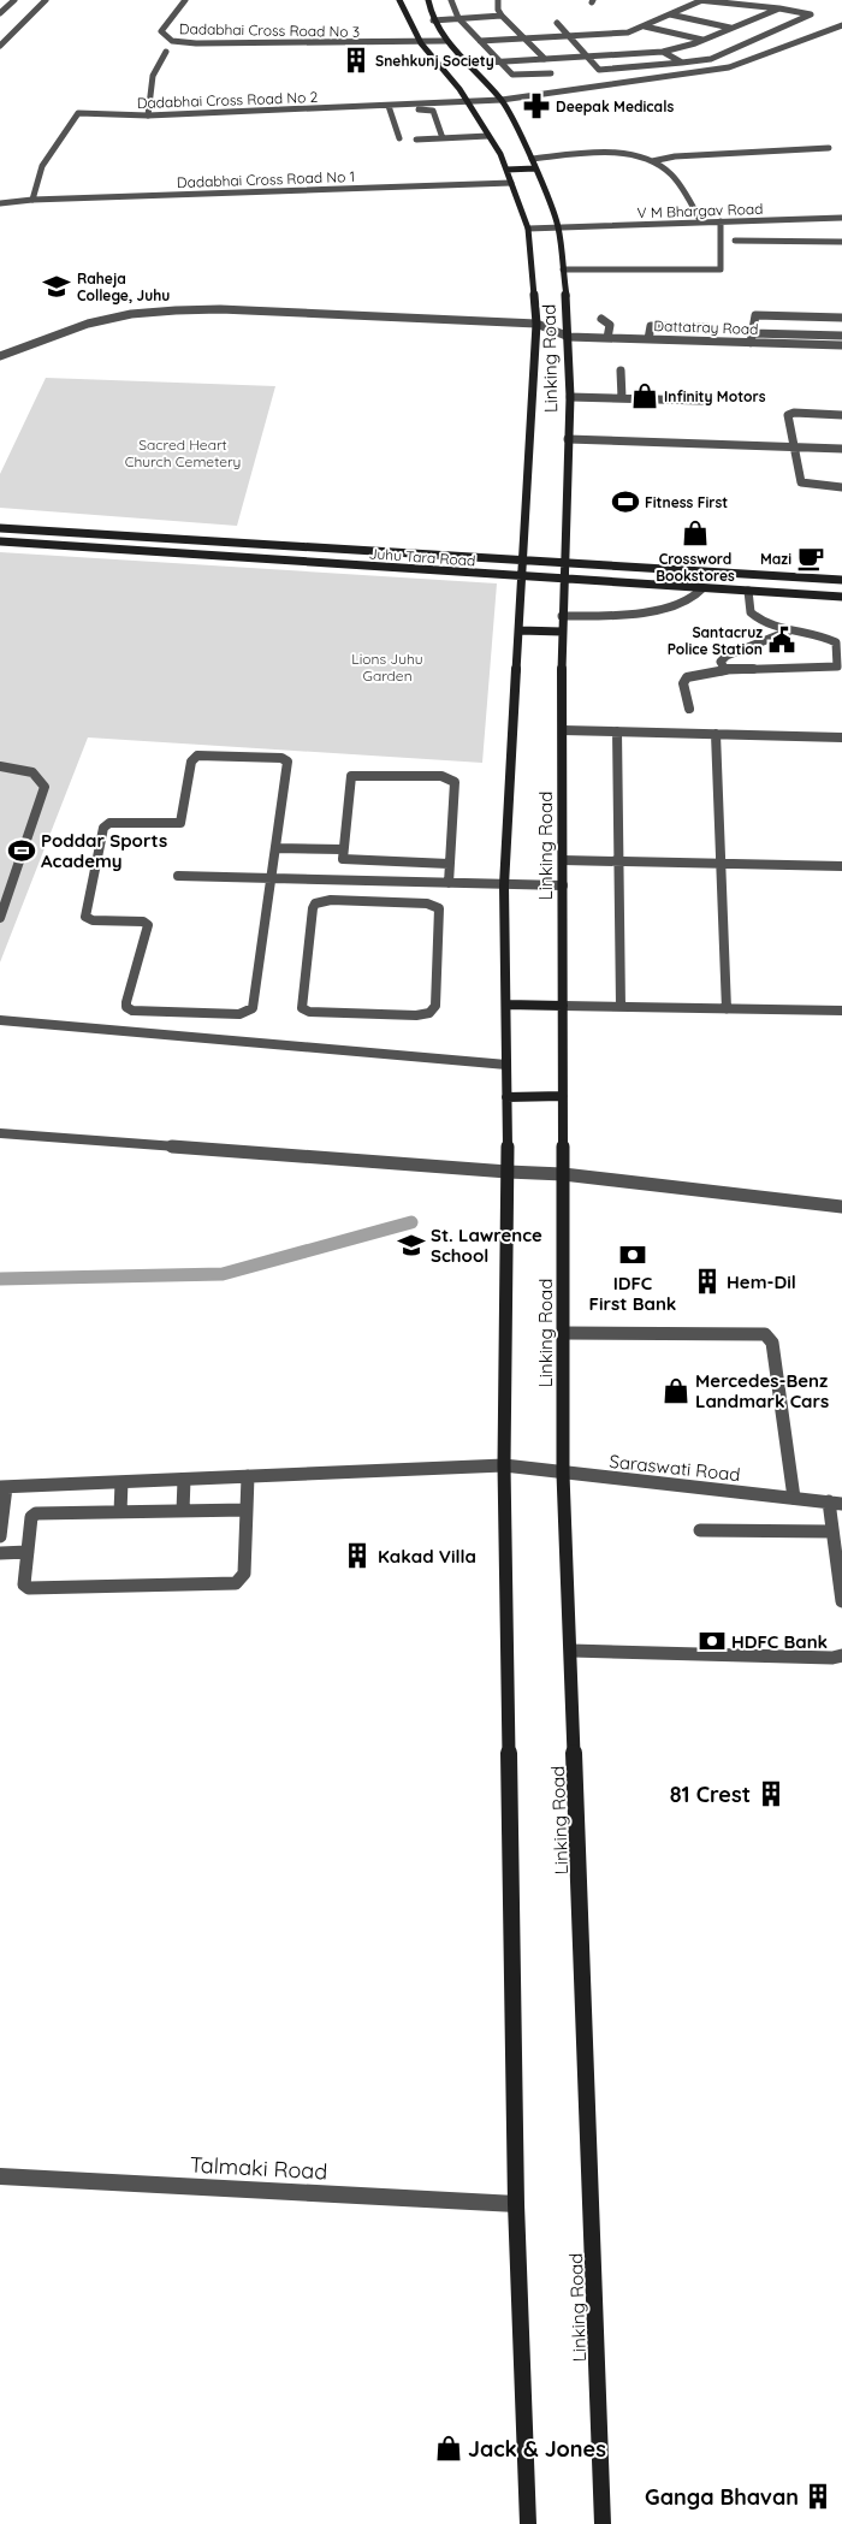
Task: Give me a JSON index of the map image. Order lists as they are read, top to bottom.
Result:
{
  "streets": {
    "main road": ["Linking Road", "Juhu Tara Road"],
    "street": [
      "Dadabhai Cross Road No 3",
      "Dadabhai Cross Road No 2",
      "Dadabhai Cross Road No 1",
      "V M Bhargav Road",
      "Dattatray Road",
      "Saraswati Road",
      "Talmaki Road"
    ]
  },
  "crossings": [
    ["Dadabhai Cross Road No 3", "Linking Road"],
    ["Dadabhai Cross Road No 2", "Dadabhai Cross Road No 1"],
    ["Dadabhai Cross Road No 2", "Linking Road"],
    ["Dadabhai Cross Road No 1", "Linking Road"],
    ["V M Bhargav Road", "Linking Road"],
    ["Dattatray Road", "Linking Road"],
    ["Linking Road", "Juhu Tara Road"],
    ["Linking Road", "Saraswati Road"],
    ["Linking Road", "Talmaki Road"]
  ],
  "parks": ["Sacred Heart Church Cemetery", "Lions Juhu Garden"],
  "places": {
    "building": [
      "Snehkunj Society",
      "Hem-Dil",
      "Kakad Villa",
      "81 Crest",
      "Ganga Bhavan"
    ],
    "pharmacy": ["Deepak Medicals"],
    "school or university": ["Raheja College, Juhu", "St. Lawrence School"],
    "shop": [
      "Infinity Motors",
      "Crossword Bookstores",
      "Mercedes-Benz Landmark Cars",
      "Jack & Jones"
    ],
    "sports": ["Fitness First", "Poddar Sports Academy"],
    "cafe": ["Mazi"],
    "public building": ["Santacruz Police Station"],
    "bank": ["IDFC First Bank", "HDFC Bank"]
  }
}
